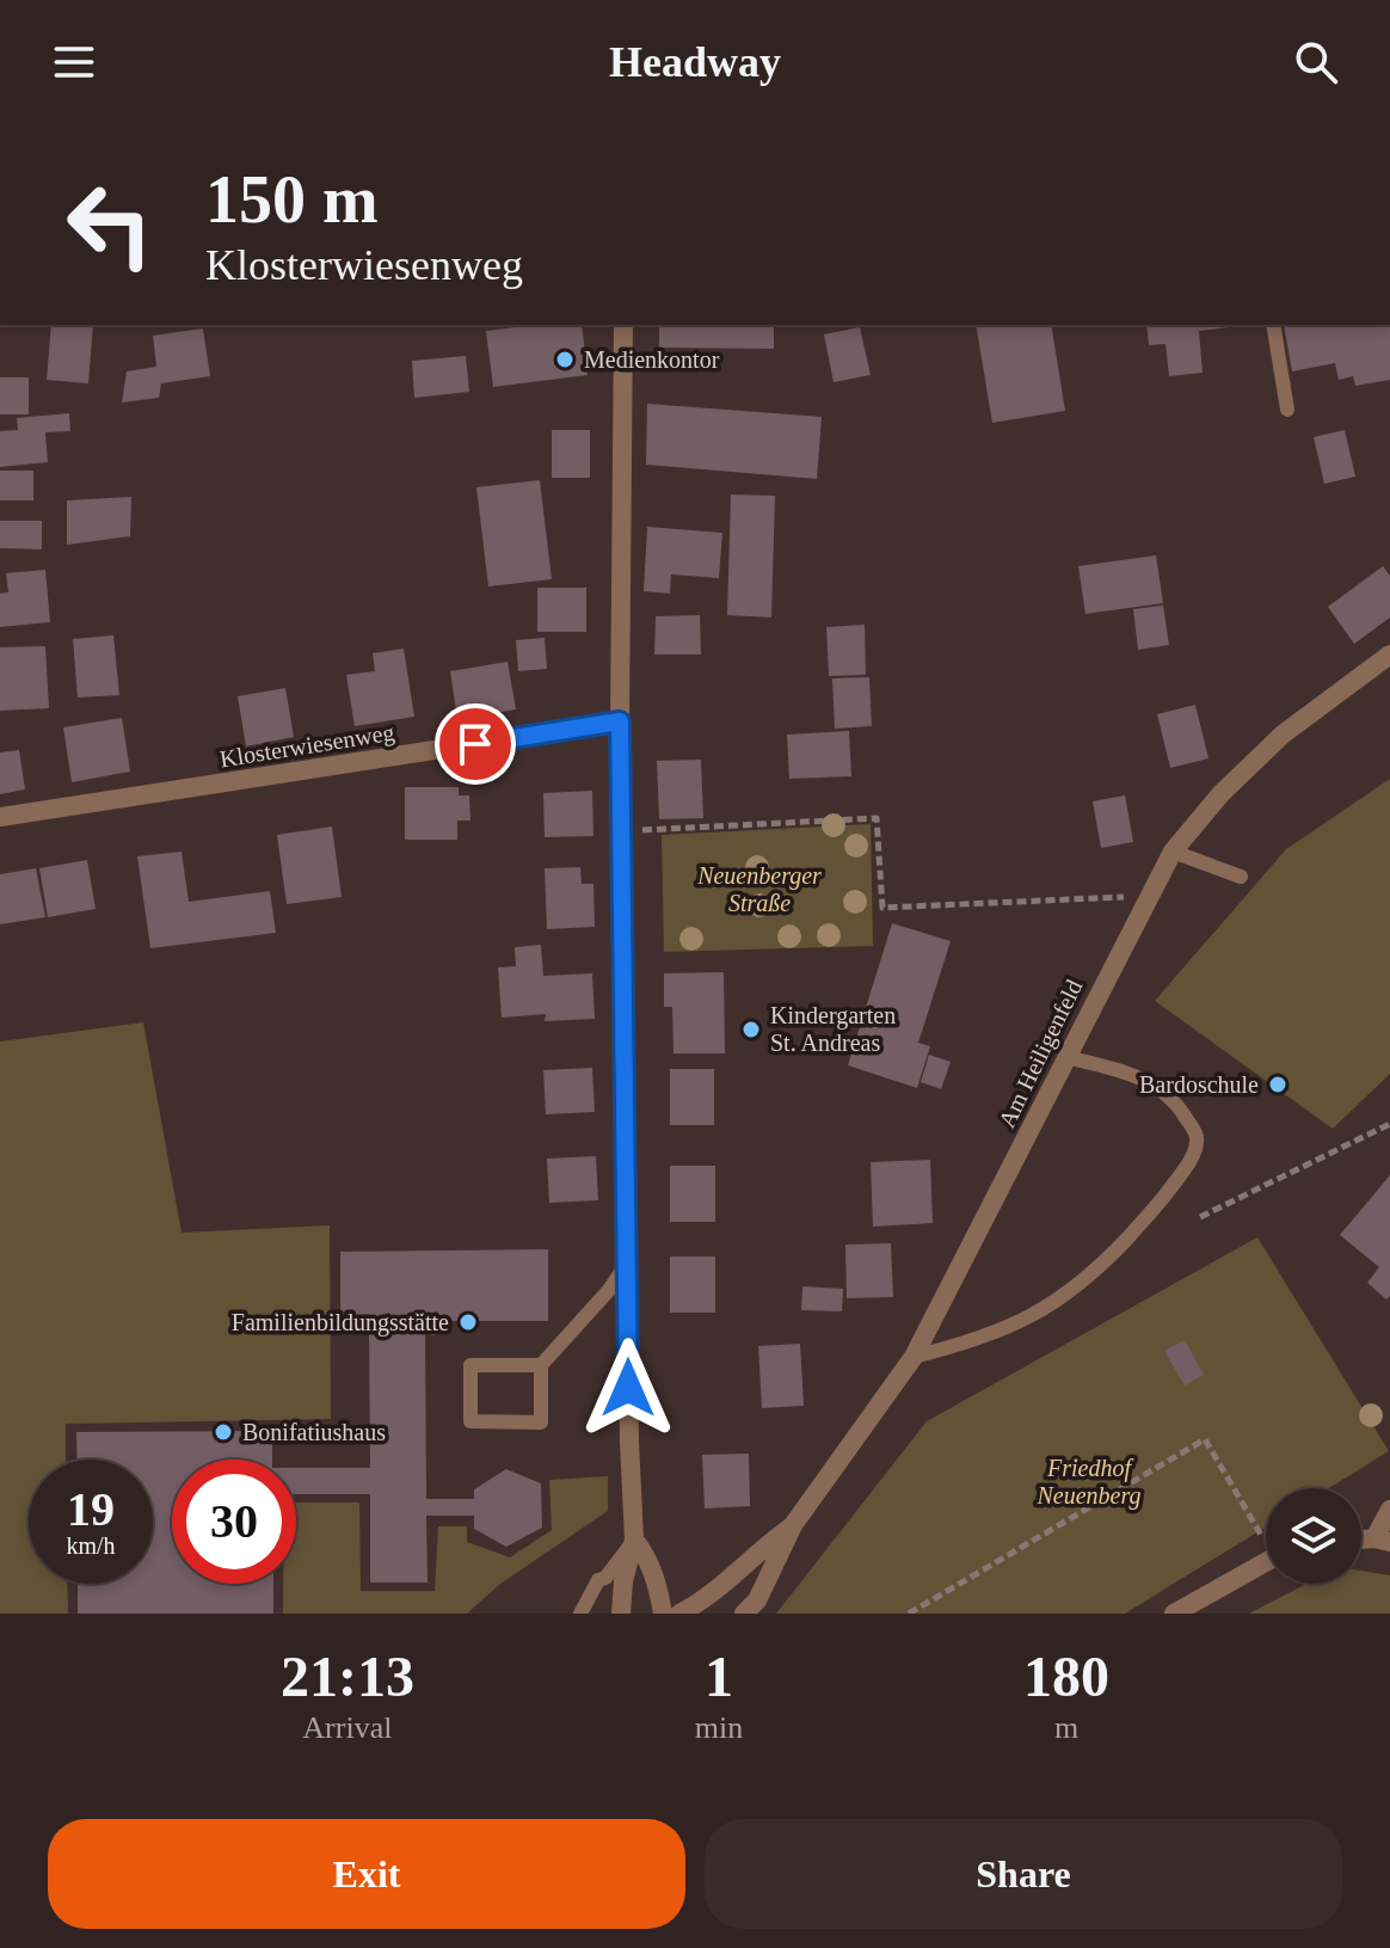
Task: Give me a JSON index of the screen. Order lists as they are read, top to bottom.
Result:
{
  "streets": {
    "street": ["Klosterwiesenweg", "Am Heiligenfeld"]
  },
  "parks": ["Neuenberger Straße", "Friedhof Neuenberg"],
  "places": [
    "Medienkontor",
    "Kindergarten St. Andreas",
    "Bardoschule",
    "Familienbildungsstätte",
    "Bonifatiushaus"
  ],
  "page": {
    "header": "Headway",
    "turn": ["150 m", "Klosterwiesenweg"],
    "speed": "19 km/h",
    "limit": "30",
    "eta": [
      "21:13",
      "Arrival",
      "1",
      "min",
      "180",
      "m"
    ],
    "buttons": ["Exit", "Share"]
  }
}
